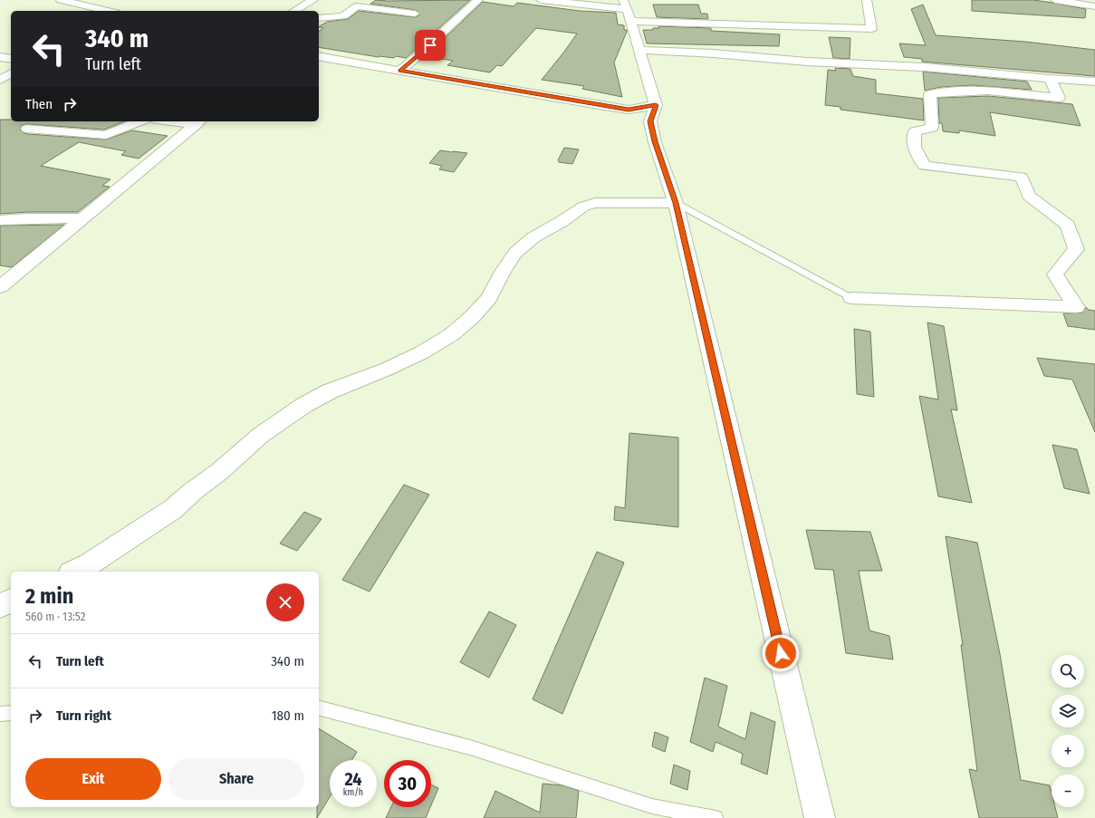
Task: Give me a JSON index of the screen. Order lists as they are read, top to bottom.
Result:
{
  "page": {
    "turn": ["340 m", "Turn left"],
    "then": "Then",
    "heading": ["2 min", "560 m · 13:52"],
    "list": [
      {
        "name": "Turn left",
        "value": "340 m"
      },
      {
        "name": "Turn right",
        "value": "180 m"
      }
    ],
    "map_buttons": ["+", "−"],
    "buttons": ["Exit", "Share"],
    "speed": "24 km/h",
    "limit": "30"
  }
}
